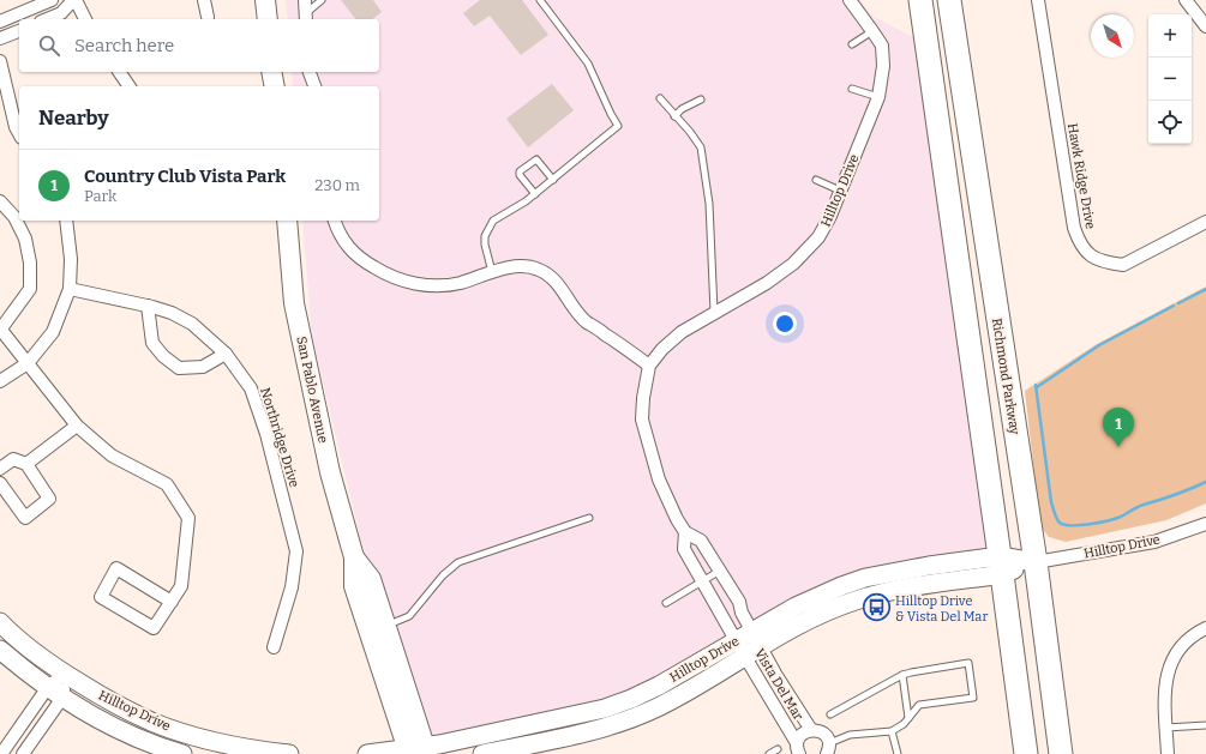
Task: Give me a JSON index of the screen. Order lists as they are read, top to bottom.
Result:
{
  "streets": {
    "highway": ["Richmond Parkway"],
    "main road": ["Hilltop Drive", "San Pablo Avenue"],
    "street": ["Hawk Ridge Drive", "Northridge Drive", "Vista Del Mar"]
  },
  "crossings": [
    ["Hilltop Drive", "Richmond Parkway"],
    ["Hilltop Drive", "San Pablo Avenue"],
    ["Hilltop Drive", "Vista Del Mar"]
  ],
  "places": {
    "bus stop": ["Hilltop Drive & Vista Del Mar"]
  },
  "north": "bottom right",
  "page": {
    "map_buttons": ["+", "−"],
    "search": "Search here",
    "heading": "Nearby",
    "list": [
      {
        "mark": "1",
        "name": "Country Club Vista Park",
        "note": "Park",
        "value": "230 m"
      }
    ],
    "pins": "1"
  }
}
